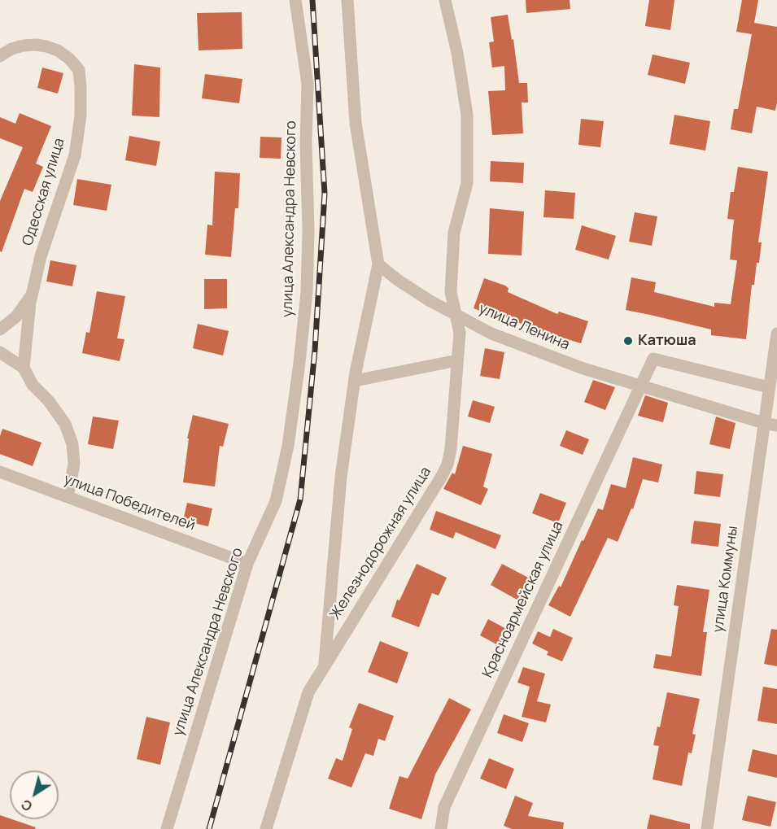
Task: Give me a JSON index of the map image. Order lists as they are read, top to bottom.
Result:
{
  "streets": {
    "street": [
      "Одесская улица",
      "улица Александра Невского",
      "улица Ленина",
      "улица Победителей",
      "Железнодорожная улица",
      "улица Коммуны",
      "Красноармейская улица"
    ]
  },
  "crossings": [
    ["улица Александра Невского", "улица Победителей"],
    ["улица Ленина", "Железнодорожная улица"],
    ["улица Ленина", "улица Коммуны"],
    ["улица Ленина", "Красноармейская улица"]
  ],
  "places": ["Катюша"],
  "north": "bottom left"
}
